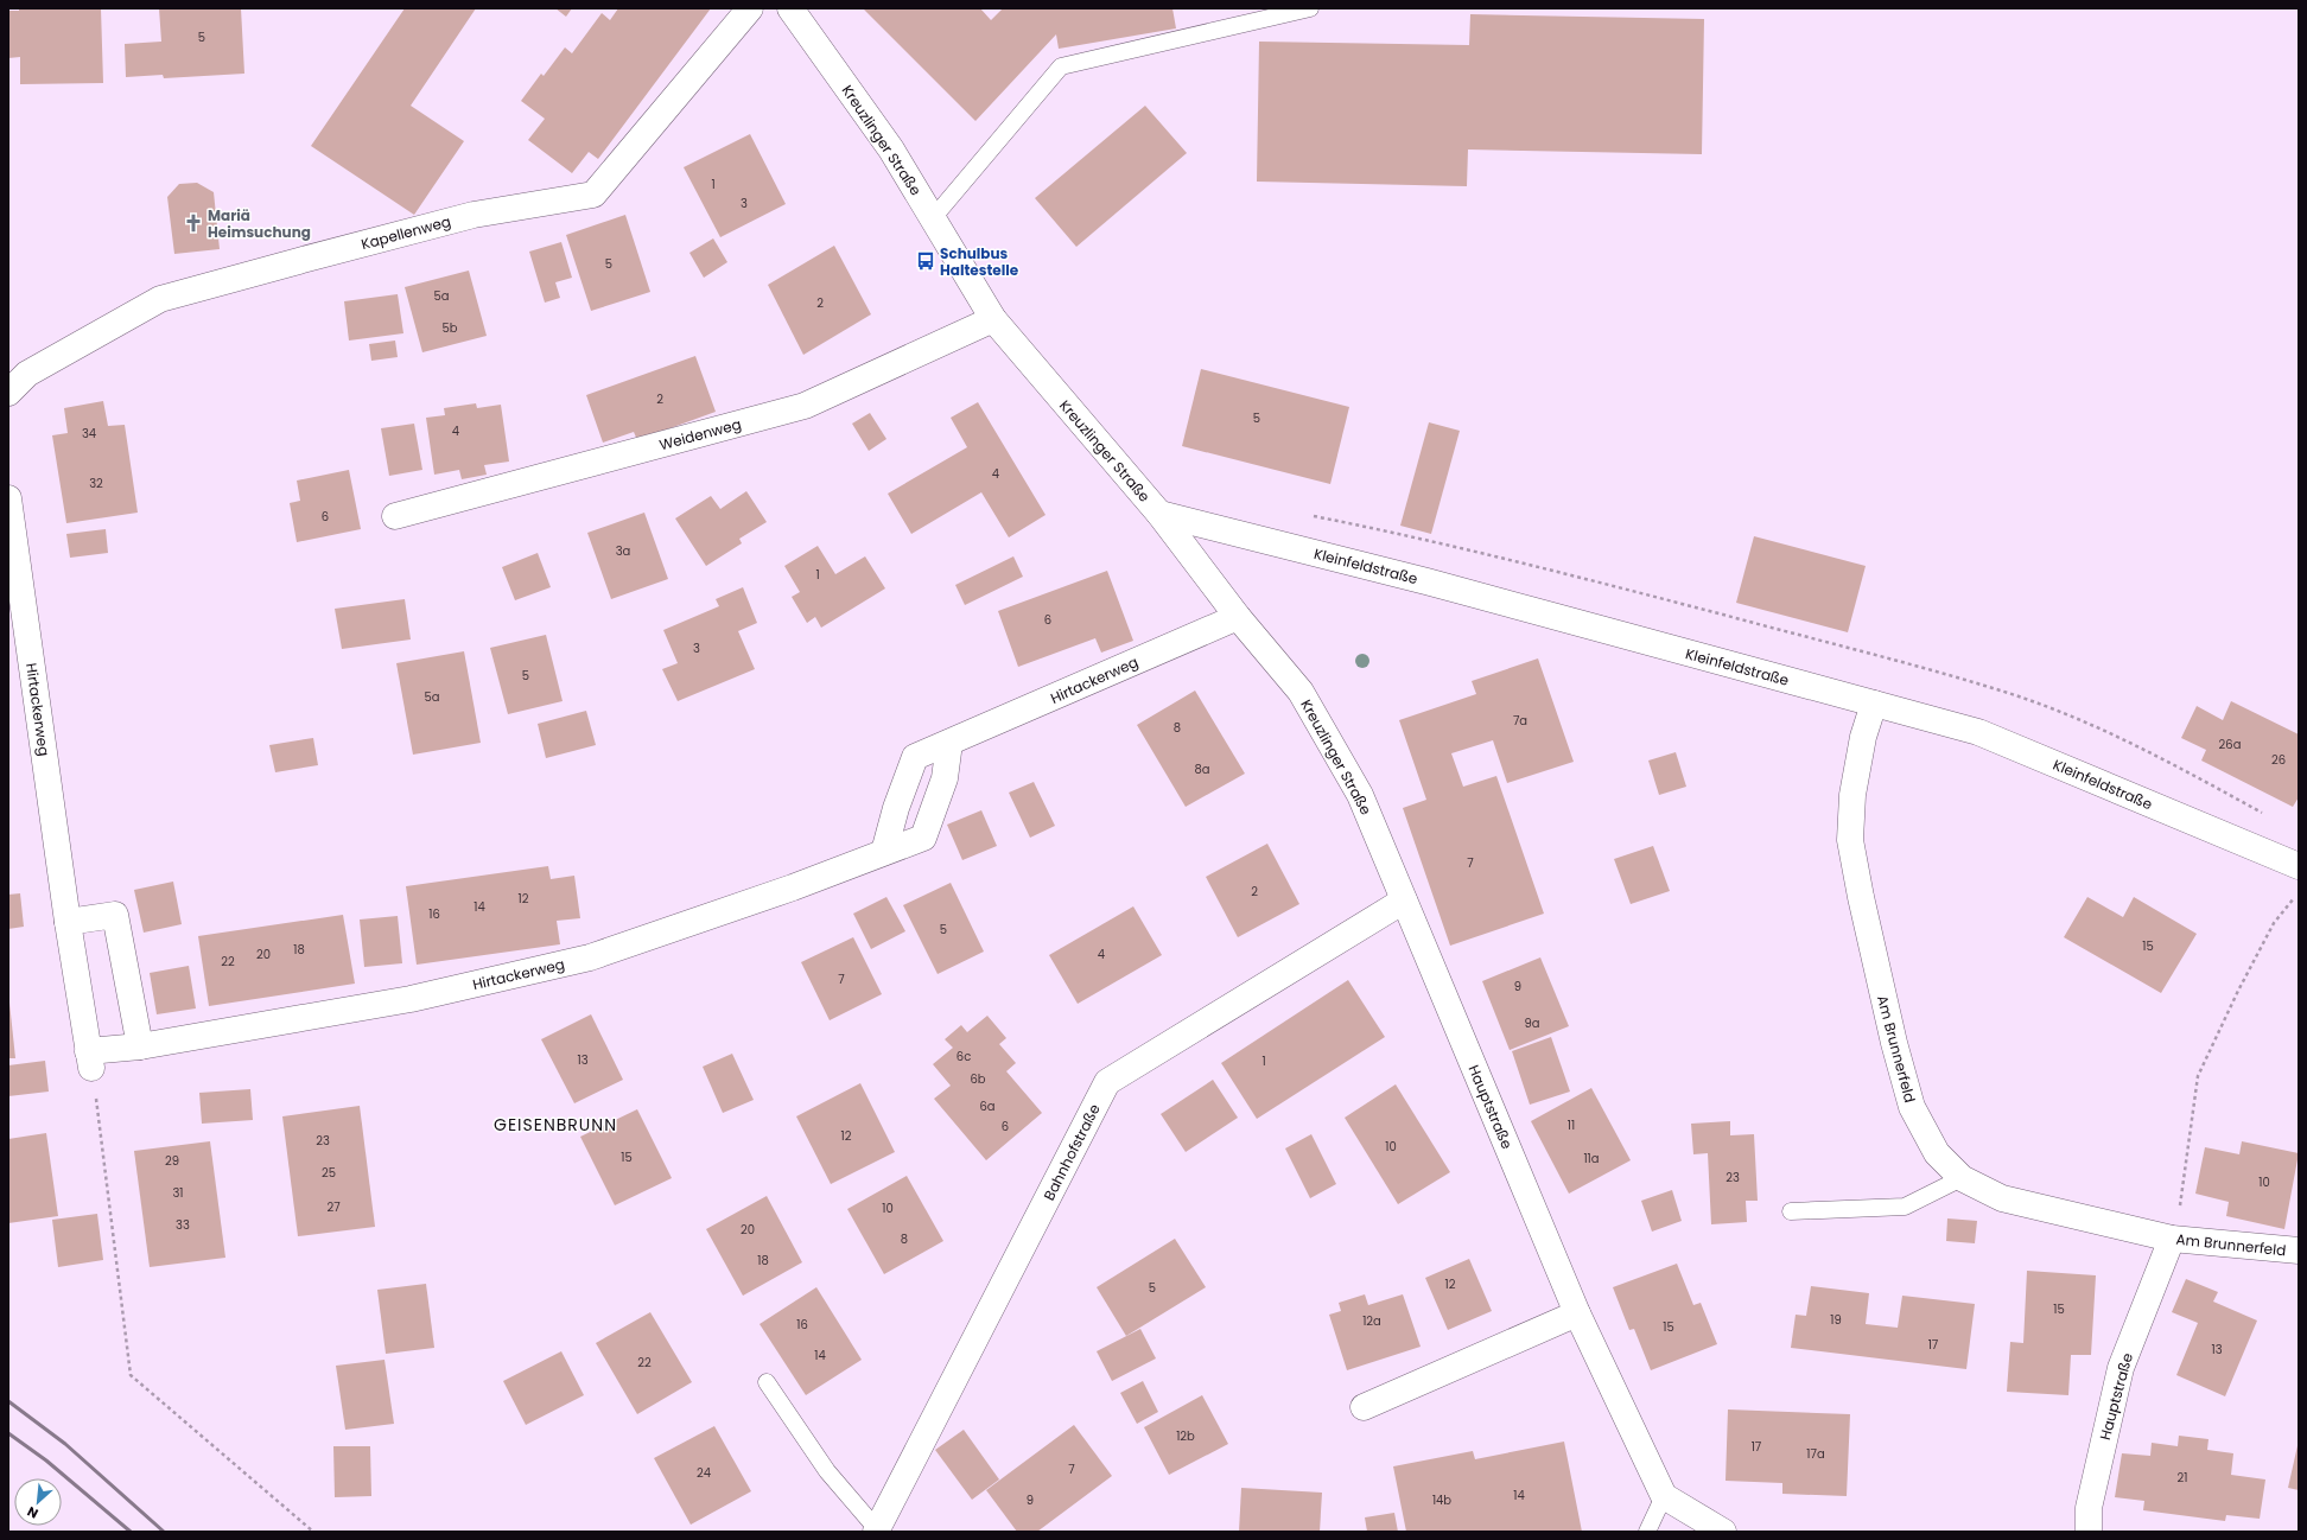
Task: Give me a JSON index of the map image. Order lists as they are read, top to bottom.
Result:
{
  "streets": {
    "street": [
      "Kreuzlinger Straße",
      "Kapellenweg",
      "Weidenweg",
      "Kleinfeldstraße",
      "Hirtackerweg",
      "Am Brunnerfeld",
      "Hauptstraße",
      "Bahnhofstraße"
    ]
  },
  "crossings": [
    ["Kreuzlinger Straße", "Weidenweg"],
    ["Kreuzlinger Straße", "Kleinfeldstraße"],
    ["Kreuzlinger Straße", "Hirtackerweg"],
    ["Kreuzlinger Straße", "Hauptstraße"],
    ["Kreuzlinger Straße", "Bahnhofstraße"],
    ["Kleinfeldstraße", "Am Brunnerfeld"],
    ["Am Brunnerfeld", "Hauptstraße"],
    ["Hauptstraße", "Bahnhofstraße"]
  ],
  "districts": ["GEISENBRUNN"],
  "places": {
    "church": ["Mariä Heimsuchung"],
    "bus stop": ["Schulbus Haltestelle"]
  },
  "house_numbers": [
    "5",
    "1",
    "3",
    "5",
    "5a",
    "2",
    "5b",
    "2",
    "5",
    "4",
    "34",
    "4",
    "32",
    "6",
    "3a",
    "1",
    "6",
    "3",
    "5",
    "5a",
    "7a",
    "8",
    "26a",
    "26",
    "8a",
    "7",
    "2",
    "12",
    "14",
    "16",
    "5",
    "15",
    "18",
    "20",
    "4",
    "22",
    "7",
    "9",
    "9a",
    "6c",
    "13",
    "1",
    "6b",
    "6a",
    "11",
    "6",
    "12",
    "23",
    "10",
    "15",
    "11a",
    "29",
    "25",
    "23",
    "10",
    "31",
    "27",
    "10",
    "33",
    "20",
    "8",
    "18",
    "12",
    "5",
    "15",
    "19",
    "12a",
    "16",
    "15",
    "17",
    "13",
    "14",
    "22",
    "12b",
    "17",
    "17a",
    "7",
    "24",
    "21",
    "14",
    "9",
    "14b"
  ],
  "north": "bottom left"
}
